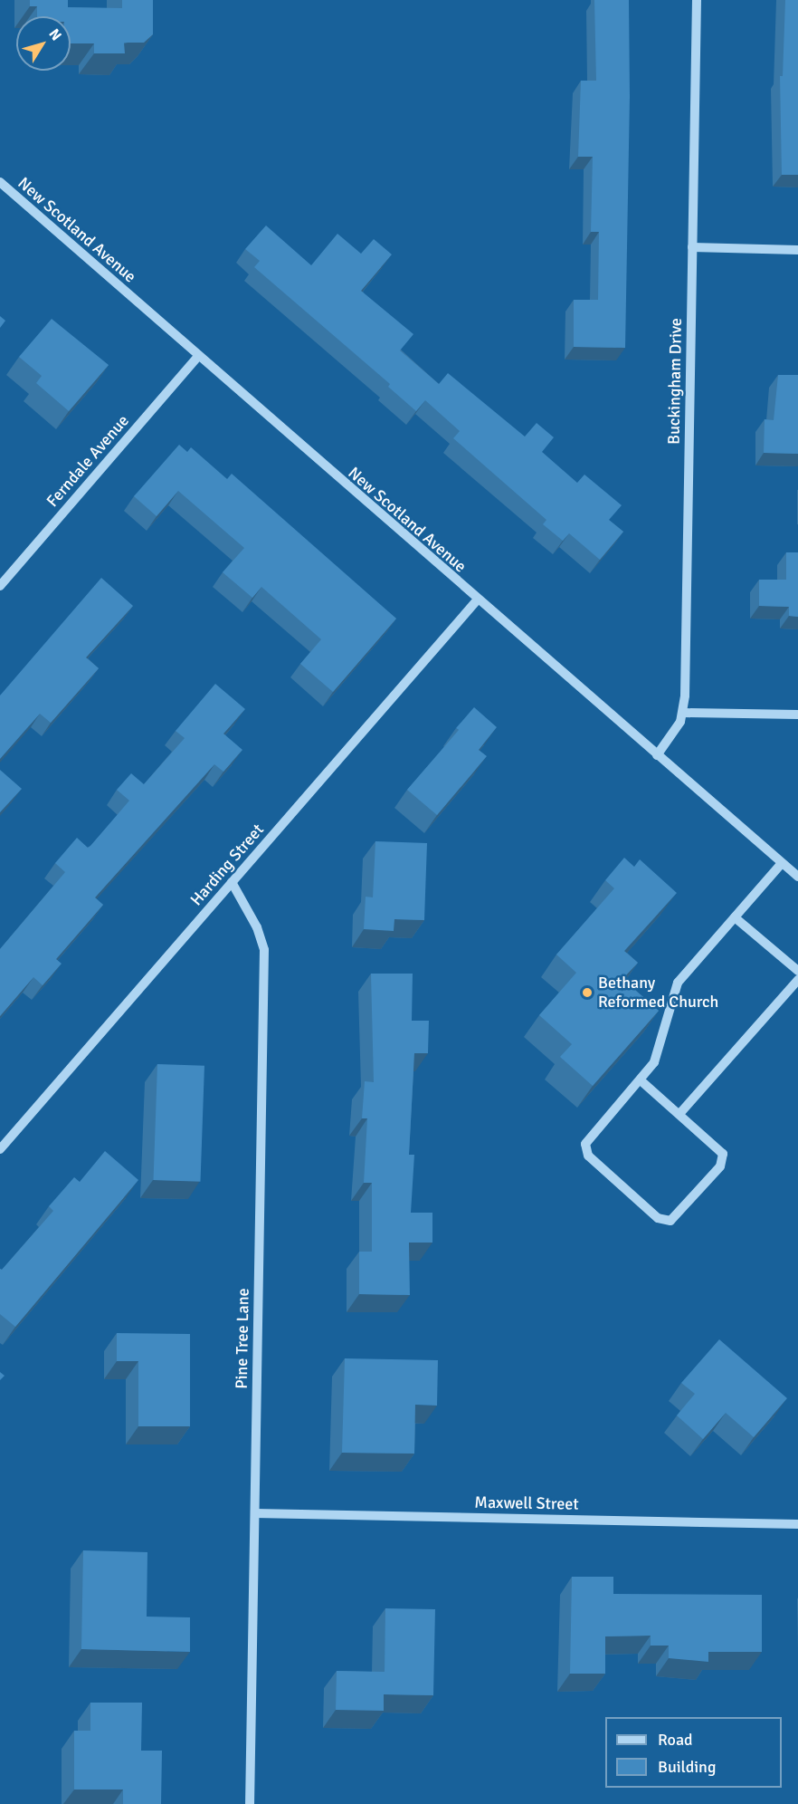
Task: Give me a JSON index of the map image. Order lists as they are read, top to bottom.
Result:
{
  "streets": {
    "street": [
      "New Scotland Avenue",
      "Buckingham Drive",
      "Ferndale Avenue",
      "Harding Street",
      "Pine Tree Lane",
      "Maxwell Street"
    ]
  },
  "crossings": [
    ["New Scotland Avenue", "Ferndale Avenue"],
    ["New Scotland Avenue", "Harding Street"],
    ["Harding Street", "Pine Tree Lane"],
    ["Pine Tree Lane", "Maxwell Street"]
  ],
  "places": ["Bethany Reformed Church"],
  "legend": ["Road", "Building"],
  "north": "top right"
}
